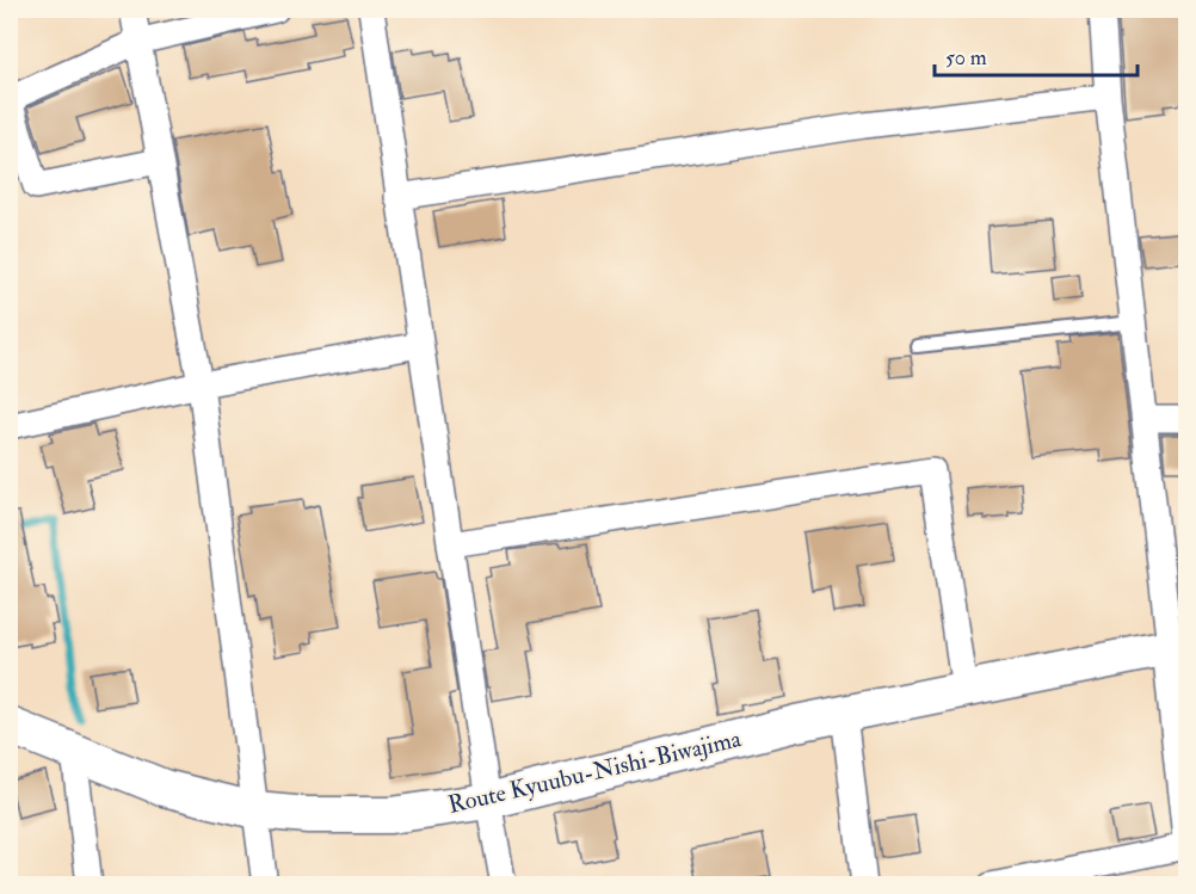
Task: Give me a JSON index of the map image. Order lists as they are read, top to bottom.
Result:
{
  "streets": {
    "main road": ["Route Kyuubu-Nishi-Biwajima"]
  },
  "scale_bar": "50 m"
}
